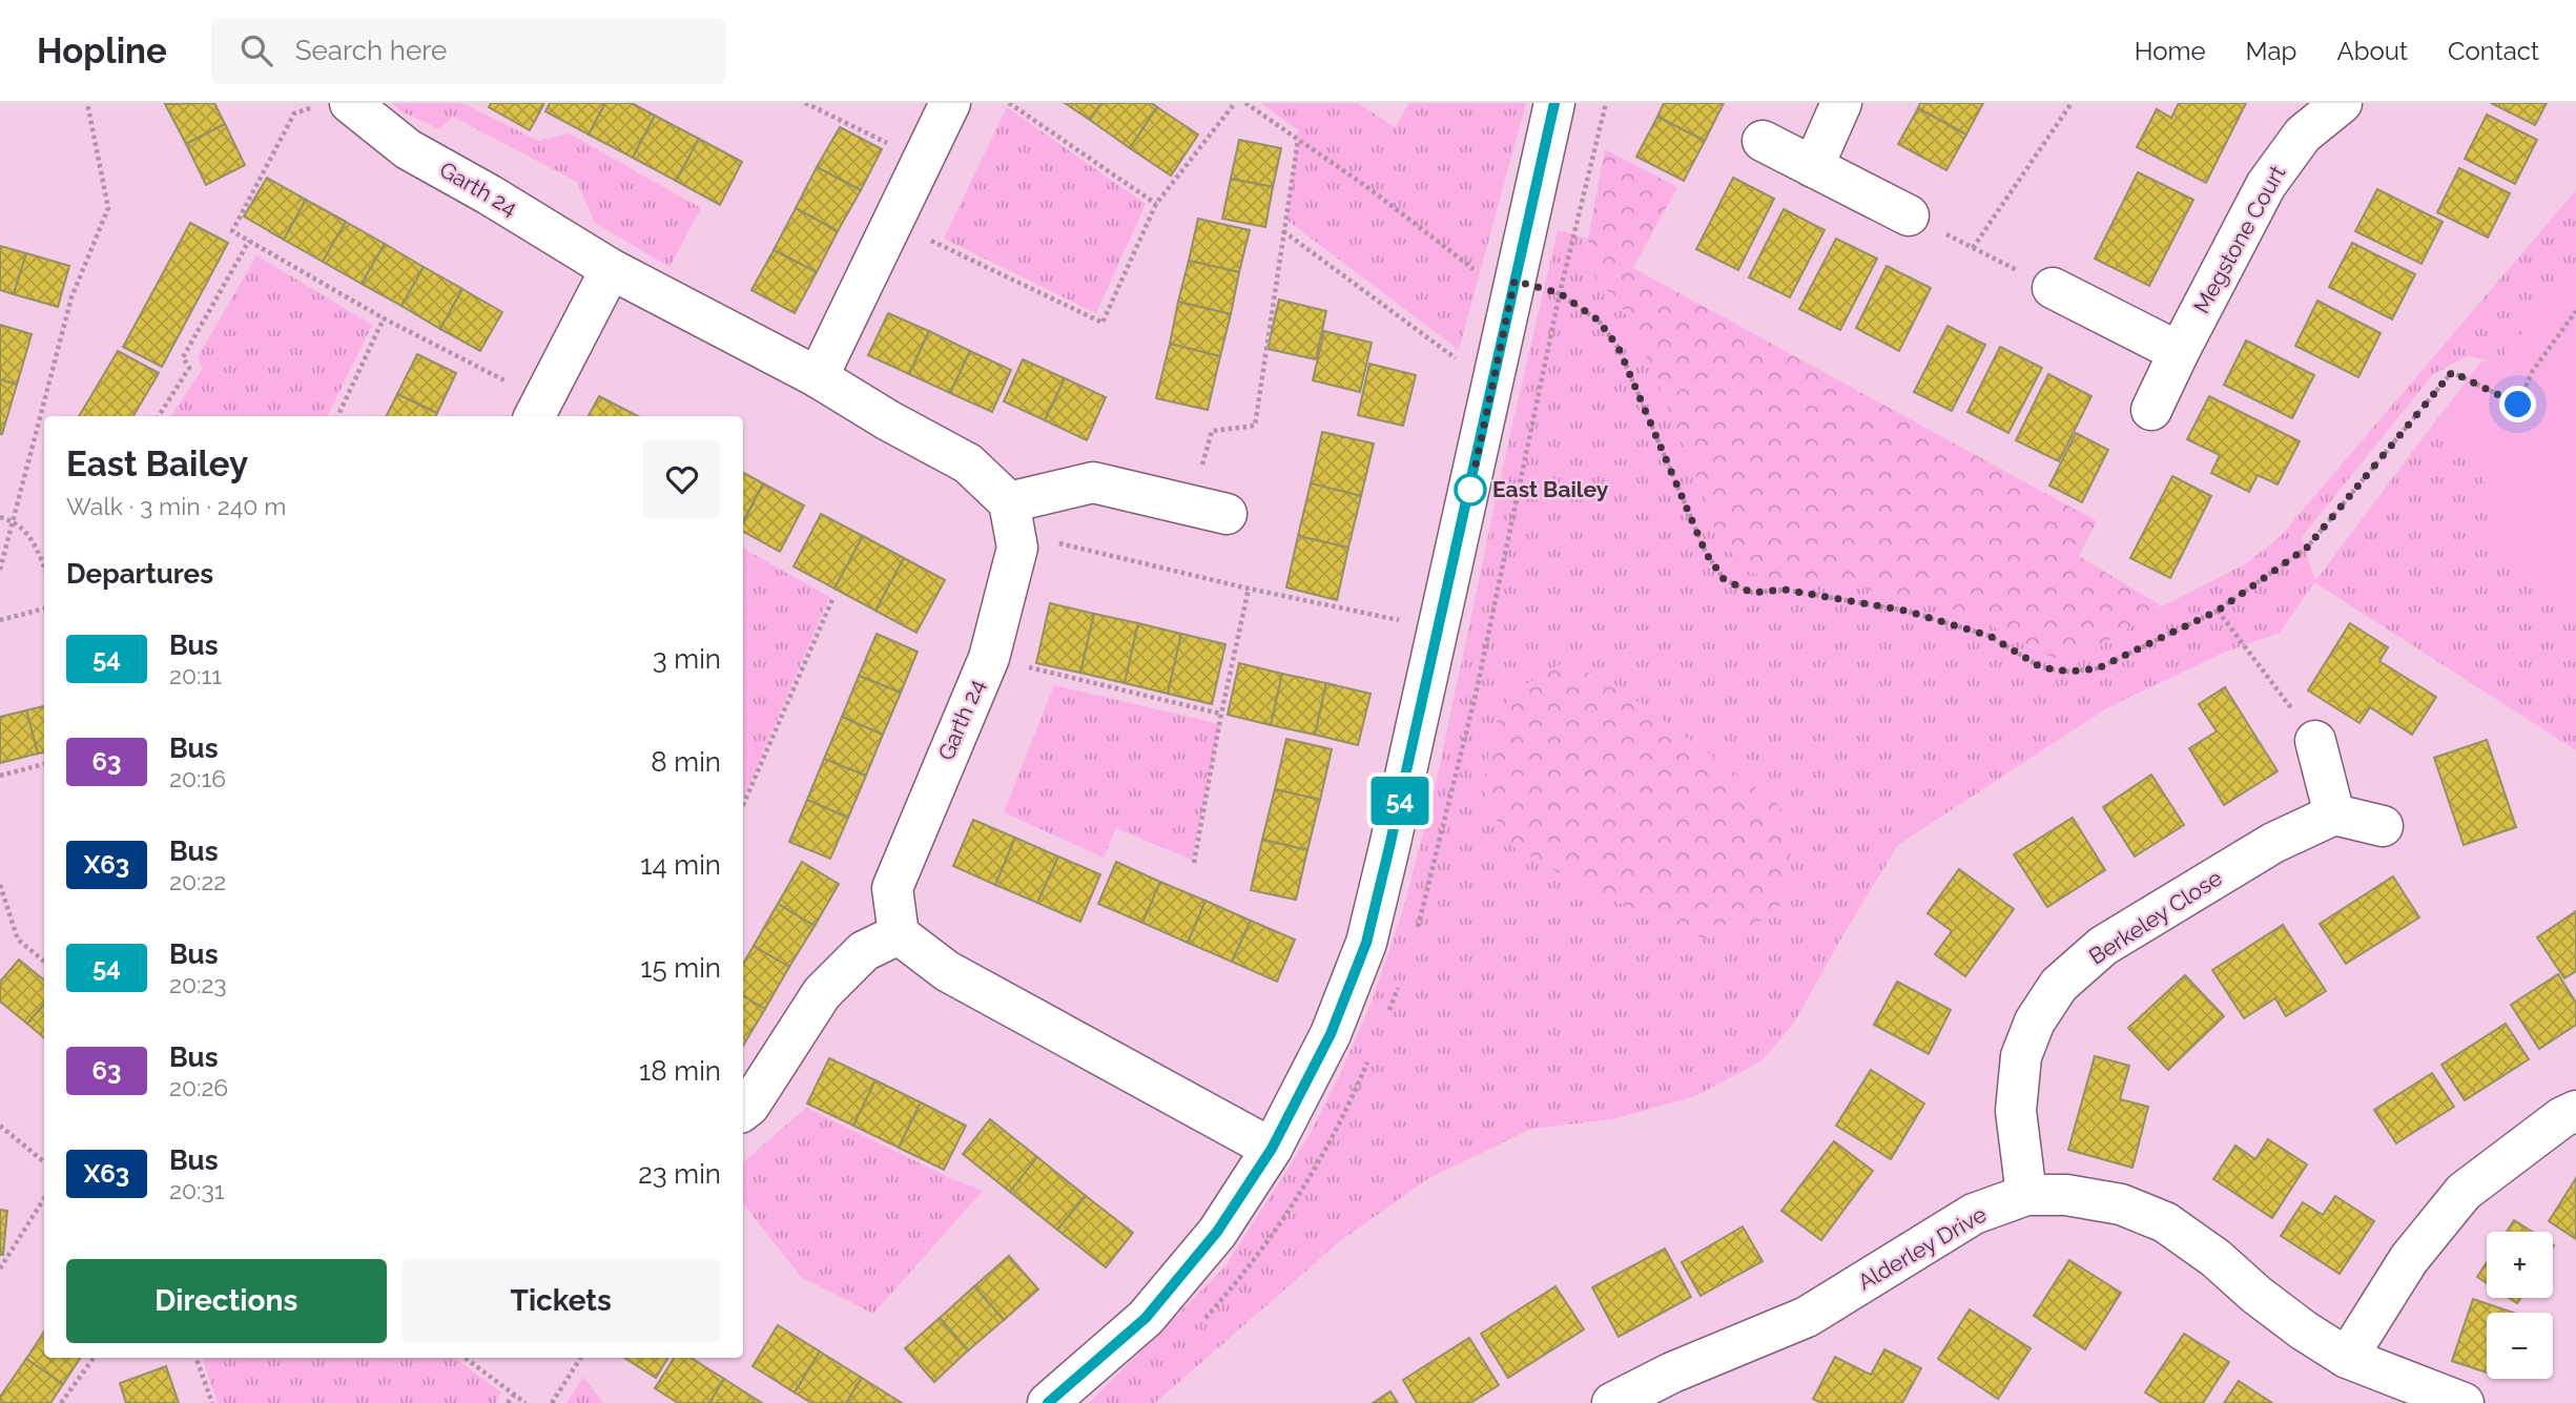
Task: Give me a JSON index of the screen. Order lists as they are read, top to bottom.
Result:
{
  "streets": {
    "street": [
      "Garth 24",
      "Megstone Court",
      "Berkeley Close",
      "Alderley Drive"
    ]
  },
  "crossings": [
    ["Berkeley Close", "Alderley Drive"]
  ],
  "places": ["East Bailey"],
  "lines": ["bus line 54"],
  "page": {
    "header": "Hopline",
    "search": "Search here",
    "nav": [
      "Home",
      "Map",
      "About",
      "Contact"
    ],
    "on_map": "54",
    "heading": [
      ["East Bailey", "Walk · 3 min · 240 m"],
      "Departures"
    ],
    "list": [
      {
        "mark": "54",
        "name": "Bus",
        "note": "20:11",
        "value": "3 min"
      },
      {
        "mark": "63",
        "name": "Bus",
        "note": "20:16",
        "value": "8 min"
      },
      {
        "mark": "X63",
        "name": "Bus",
        "note": "20:22",
        "value": "14 min"
      },
      {
        "mark": "54",
        "name": "Bus",
        "note": "20:23",
        "value": "15 min"
      },
      {
        "mark": "63",
        "name": "Bus",
        "note": "20:26",
        "value": "18 min"
      },
      {
        "mark": "X63",
        "name": "Bus",
        "note": "20:31",
        "value": "23 min"
      }
    ],
    "map_buttons": ["+", "−"],
    "buttons": ["Directions", "Tickets"]
  }
}
